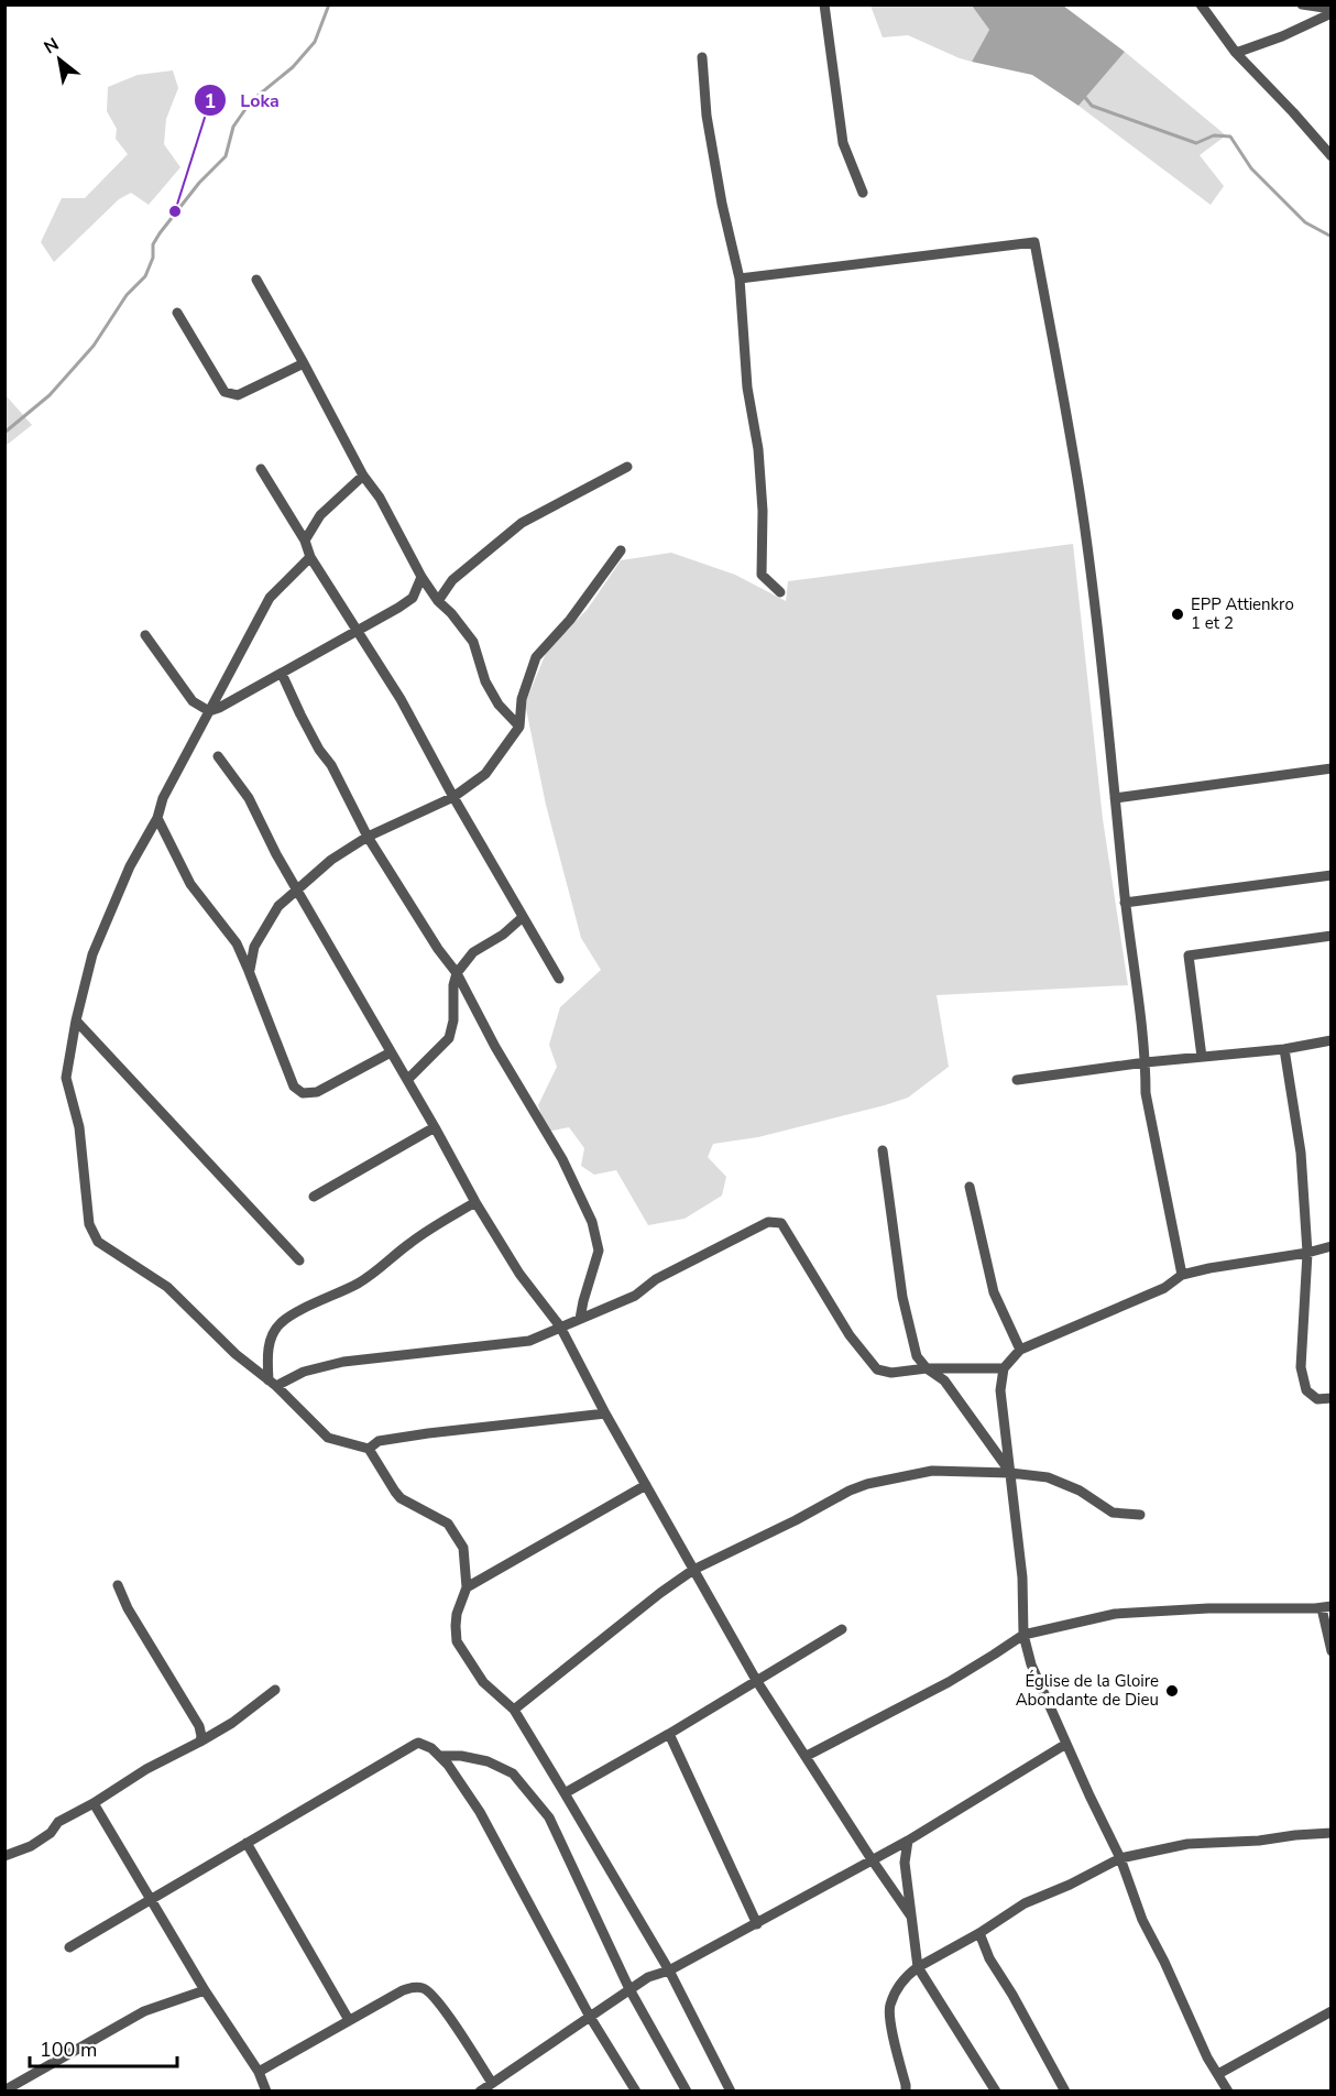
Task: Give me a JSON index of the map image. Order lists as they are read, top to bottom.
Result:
{
  "places": ["Loka", "EPP Attienkro 1 et 2", "Église de la Gloire Abondante de Dieu"],
  "scale_bar": "100 m",
  "north": "top left"
}
